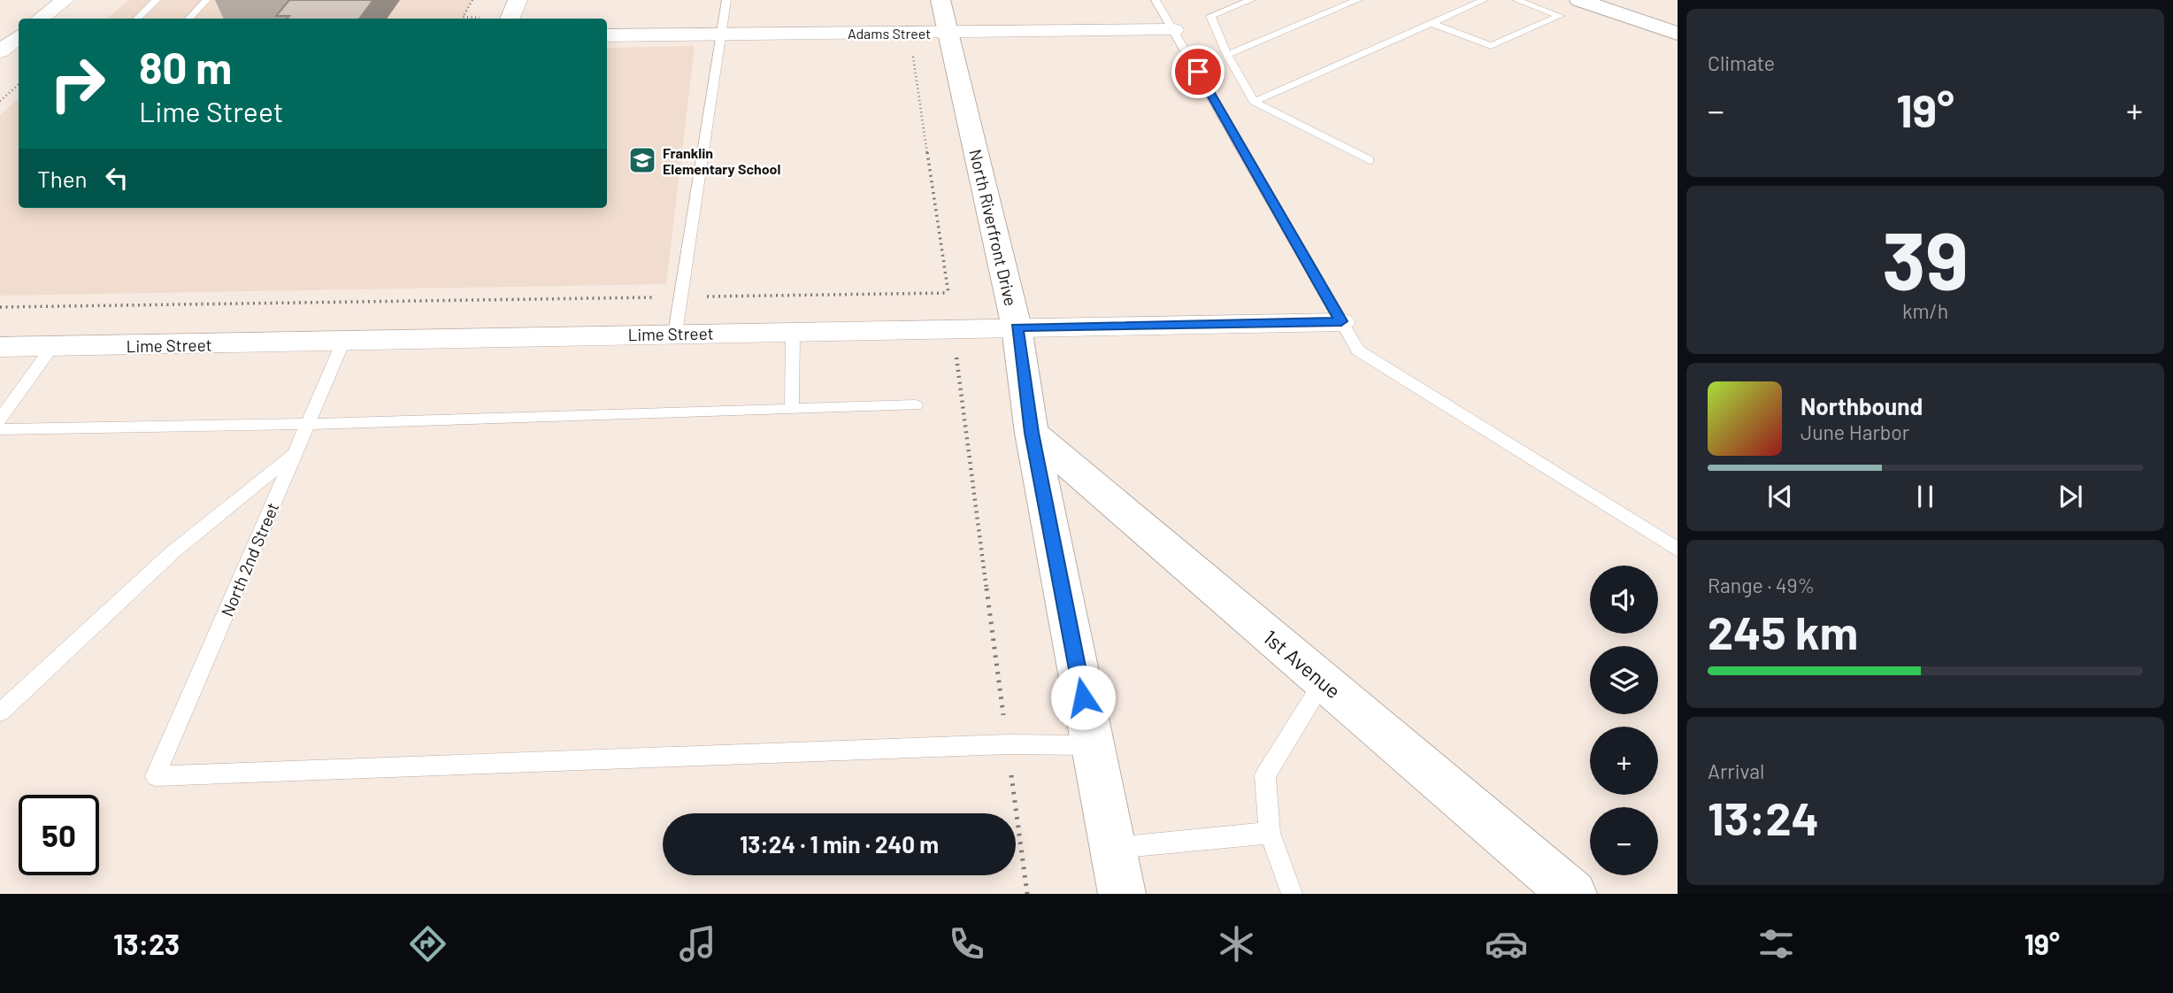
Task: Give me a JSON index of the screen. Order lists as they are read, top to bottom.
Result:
{
  "streets": {
    "main road": ["North Riverfront Drive", "1st Avenue"],
    "street": ["Adams Street", "Lime Street"],
    "lane": ["North 2nd Street"]
  },
  "crossings": [
    ["Adams Street", "North Riverfront Drive"],
    ["North Riverfront Drive", "Lime Street"],
    ["North Riverfront Drive", "1st Avenue"],
    ["Lime Street", "North 2nd Street"]
  ],
  "places": {
    "school or university": ["Franklin Elementary School"]
  },
  "page": {
    "tile": [
      "Climate",
      ["39", "km/h"],
      ["Range · 49%", "245 km"],
      ["Arrival", "13:24"]
    ],
    "turn": ["80 m", "Lime Street"],
    "heat": ["−", "19°", "+"],
    "then": "Then",
    "song": ["Northbound", "June Harbor"],
    "map_buttons": ["+", "−"],
    "limit": "50",
    "trip": "13:24 · 1 min · 240 m",
    "tabs": ["13:23", "19°"]
  }
}
